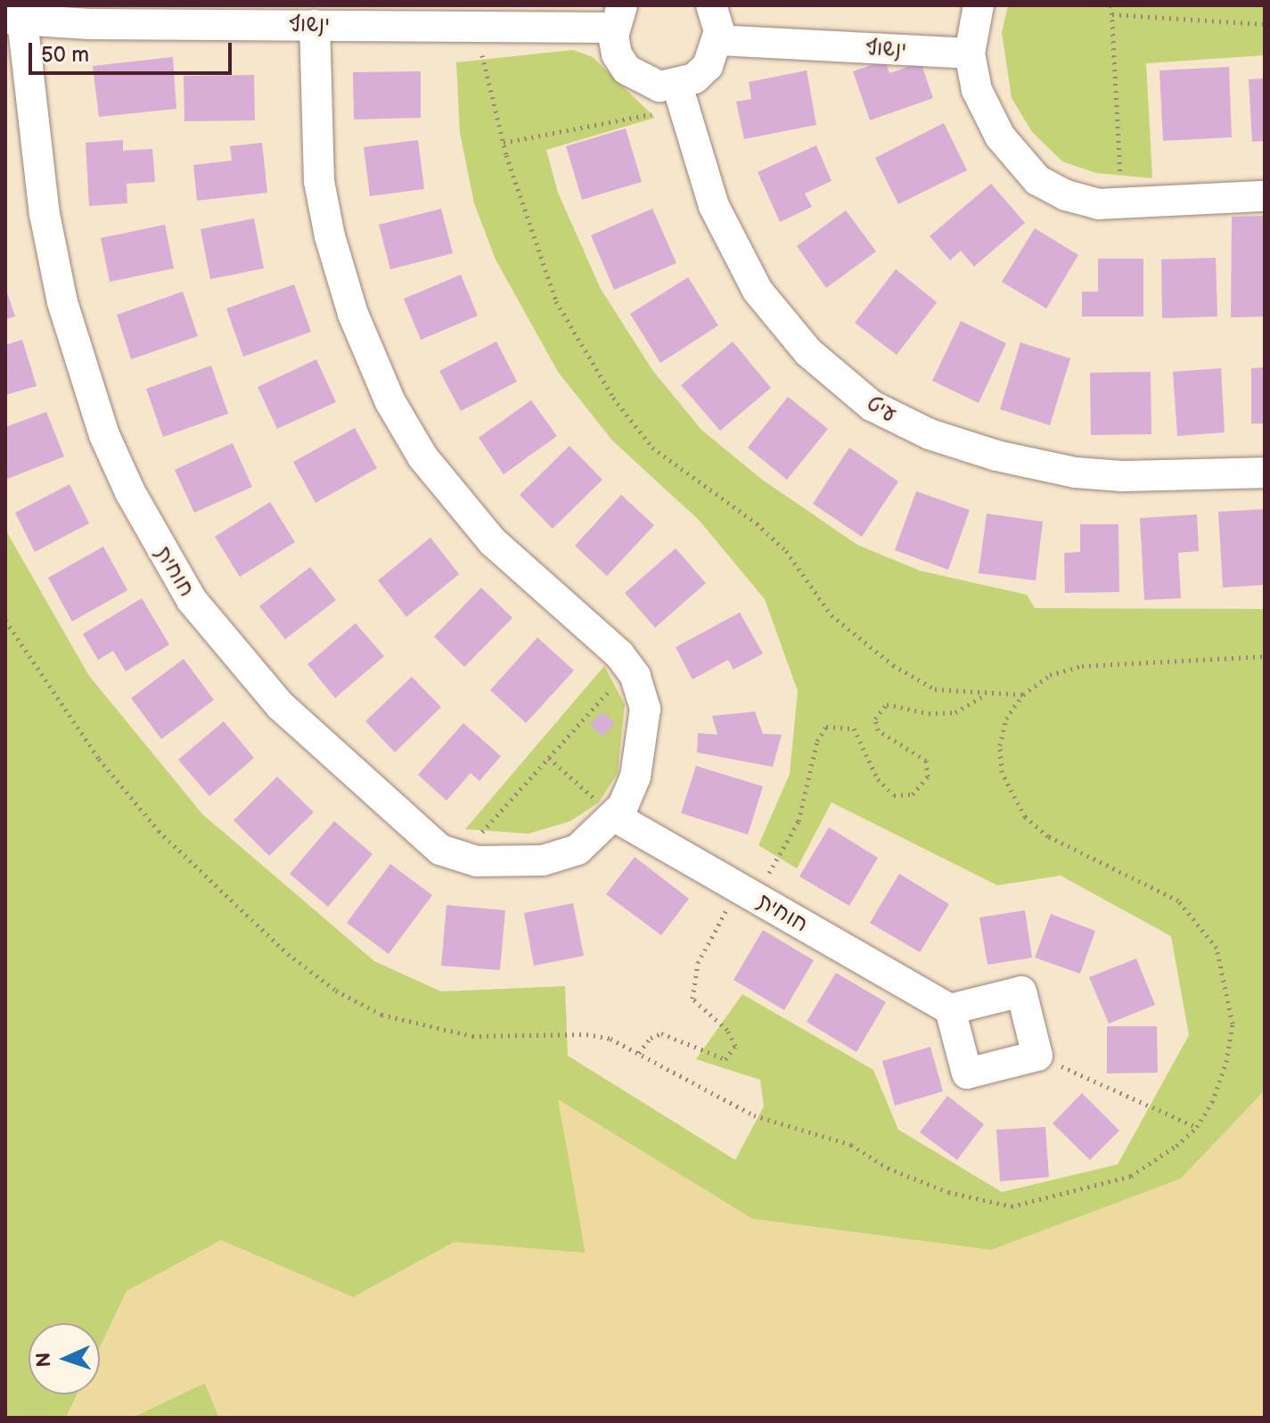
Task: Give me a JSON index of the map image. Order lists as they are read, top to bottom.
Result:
{
  "streets": {
    "street": ["ינשוף", "עיט", "חוחית"]
  },
  "crossings": [
    ["ינשוף", "חוחית"]
  ],
  "scale_bar": "50 m",
  "north": "left"
}
